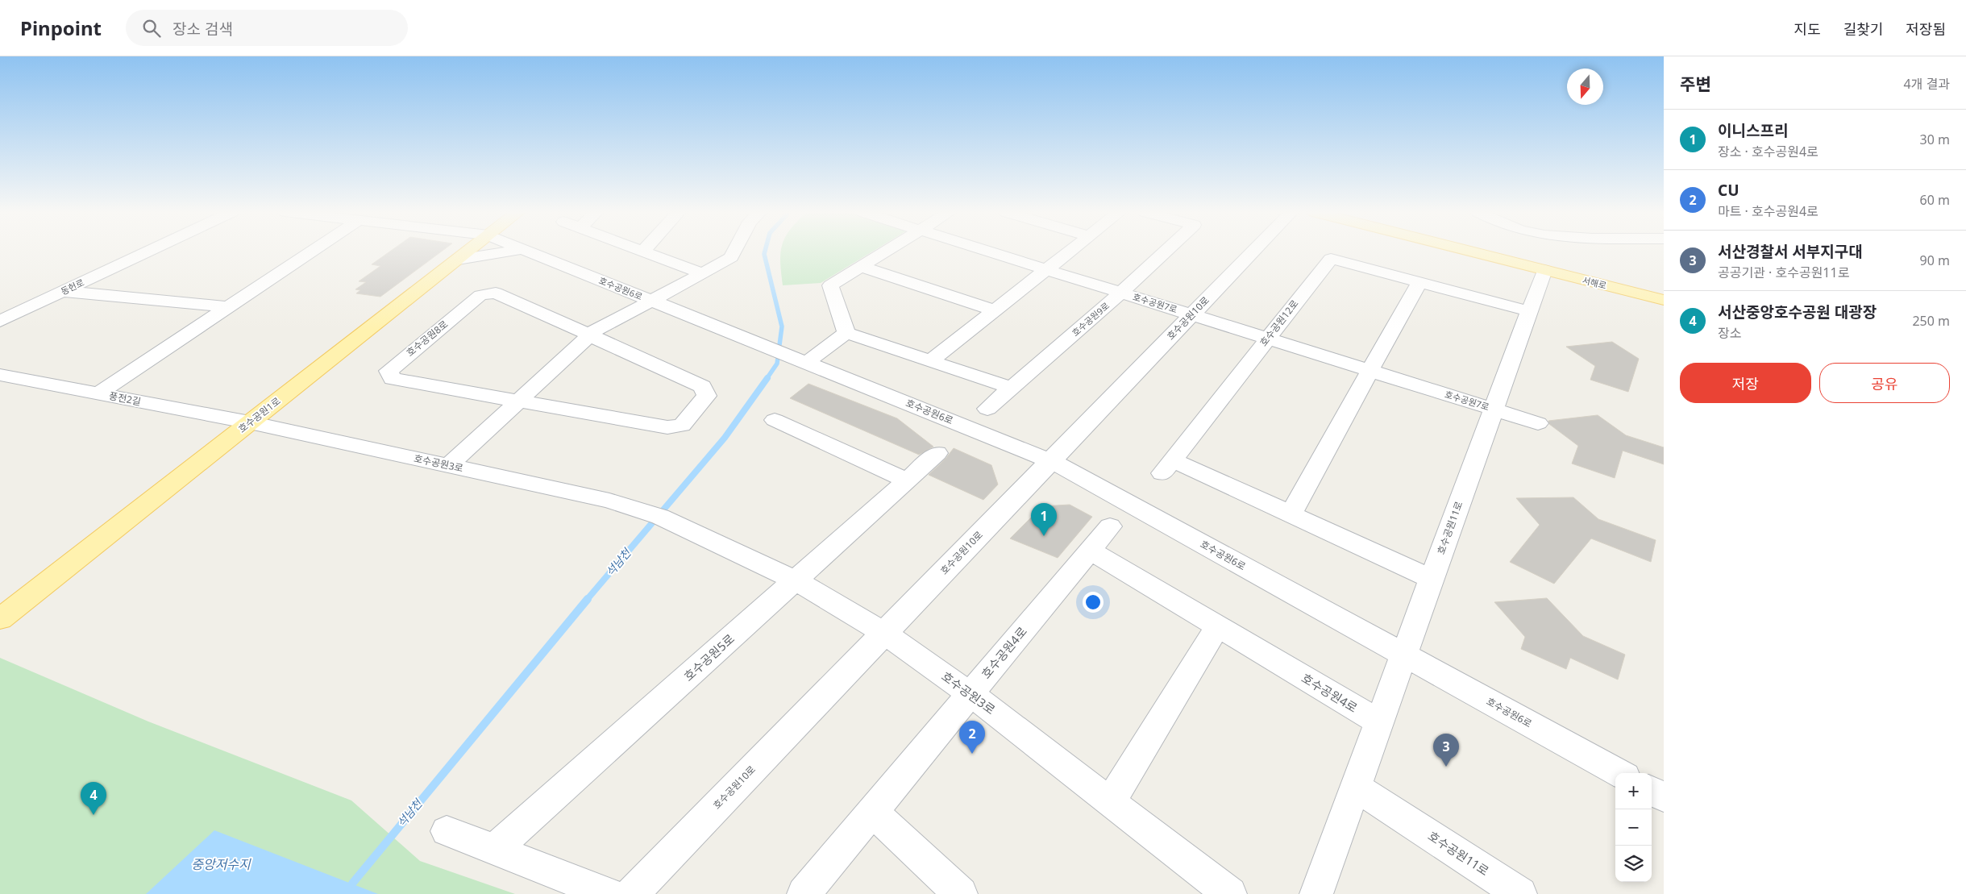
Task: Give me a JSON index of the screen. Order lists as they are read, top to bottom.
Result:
{
  "streets": {
    "main road": ["서해로", "호수공원1로"],
    "street": [
      "동헌로",
      "호수공원6로",
      "호수공원7로",
      "호수공원10로",
      "호수공원9로",
      "호수공원12로",
      "호수공원8로",
      "풍전2길",
      "호수공원3로",
      "호수공원11로",
      "호수공원4로",
      "호수공원5로"
    ]
  },
  "crossings": [
    ["서해로", "호수공원11로"],
    ["호수공원6로", "호수공원10로"],
    ["호수공원6로", "호수공원11로"],
    ["호수공원7로", "호수공원10로"],
    ["호수공원7로", "호수공원9로"],
    ["호수공원7로", "호수공원12로"],
    ["호수공원7로", "호수공원11로"],
    ["호수공원10로", "호수공원3로"],
    ["호수공원12로", "호수공원11로"],
    ["풍전2길", "호수공원1로"],
    ["풍전2길", "호수공원3로"],
    ["호수공원1로", "호수공원3로"],
    ["호수공원3로", "호수공원4로"],
    ["호수공원3로", "호수공원5로"],
    ["호수공원11로", "호수공원4로"]
  ],
  "water": ["석남천", "중앙저수지"],
  "north": "bottom",
  "page": {
    "header": "Pinpoint",
    "search": "장소 검색",
    "nav": ["지도", "길찾기", "저장됨"],
    "heading": ["주변", "4개 결과"],
    "list": [
      {
        "mark": "1",
        "name": "이니스프리",
        "note": "장소 · 호수공원4로",
        "value": "30 m"
      },
      {
        "mark": "2",
        "name": "CU",
        "note": "마트 · 호수공원4로",
        "value": "60 m"
      },
      {
        "mark": "3",
        "name": "서산경찰서 서부지구대",
        "note": "공공기관 · 호수공원11로",
        "value": "90 m"
      },
      {
        "mark": "4",
        "name": "서산중앙호수공원 대광장",
        "note": "장소",
        "value": "250 m"
      }
    ],
    "buttons": ["저장", "공유"],
    "pins": [
      "1",
      "2",
      "3",
      "4"
    ],
    "map_buttons": ["+", "−"]
  }
}
